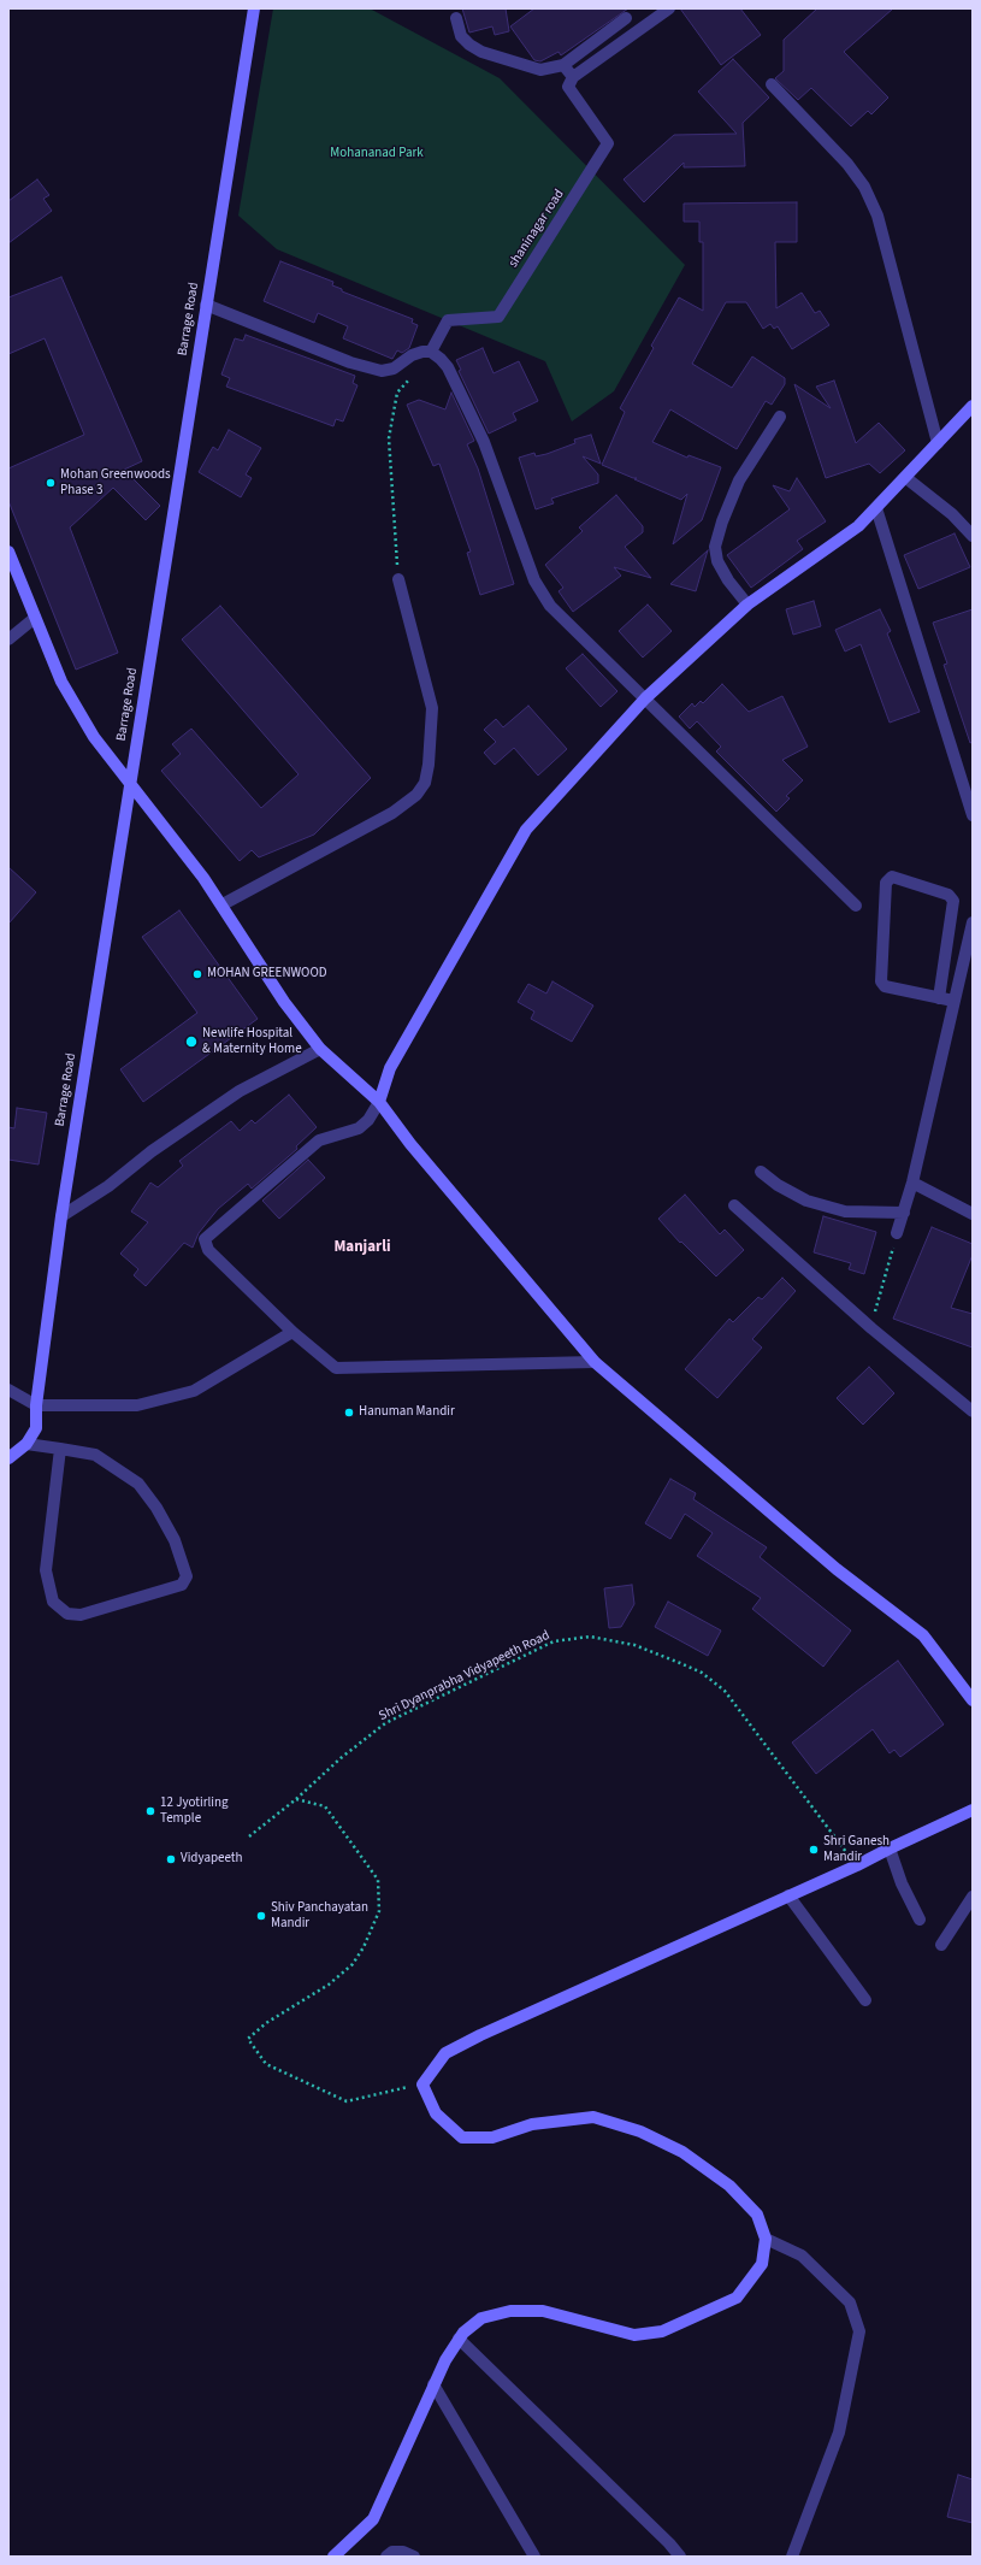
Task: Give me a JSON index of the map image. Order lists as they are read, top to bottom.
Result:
{
  "streets": {
    "street": ["shaninagar road", "Barrage Road"],
    "path": ["Shri Dyanprabha Vidyapeeth Road"]
  },
  "districts": ["Manjarli"],
  "parks": ["Mohananad Park"],
  "places": [
    "Mohan Greenwoods Phase 3",
    "MOHAN GREENWOOD",
    "Newlife Hospital & Maternity Home",
    "Hanuman Mandir",
    "12 Jyotirling Temple",
    "Shri Ganesh Mandir",
    "Vidyapeeth",
    "Shiv Panchayatan Mandir"
  ]
}
